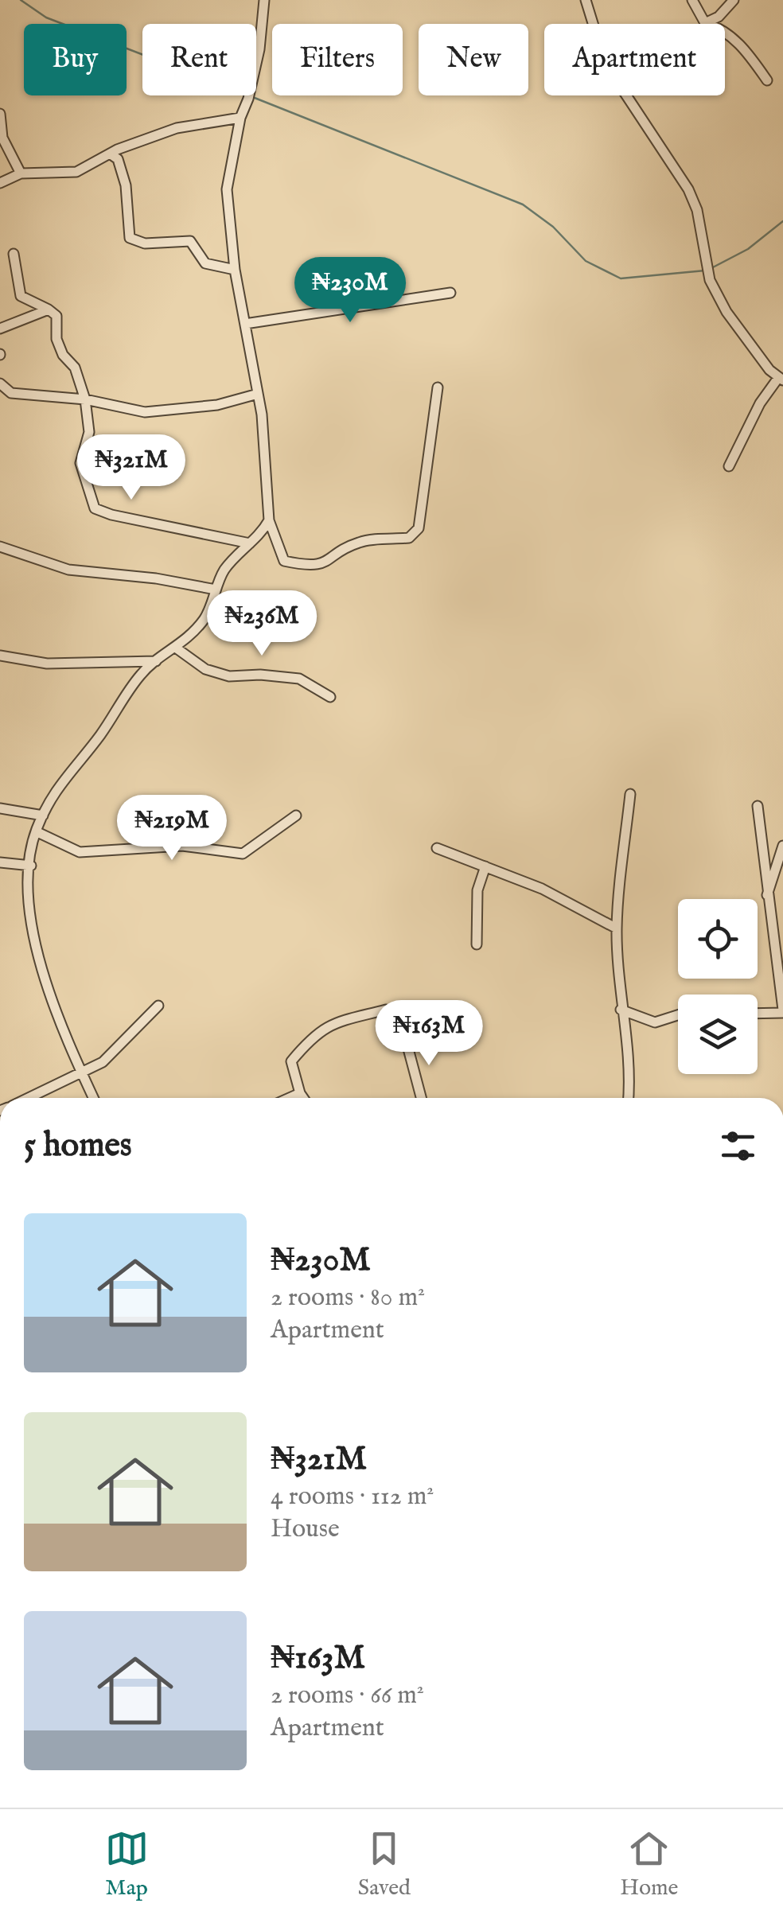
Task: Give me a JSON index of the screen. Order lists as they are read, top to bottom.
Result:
{
  "page": {
    "chip": [
      "Buy",
      "Rent",
      "Filters",
      "New",
      "Apartment"
    ],
    "price": [
      "₦230M",
      "₦321M",
      "₦236M",
      "₦219M",
      "₦163M"
    ],
    "heading": "5 homes",
    "list": [
      {
        "name": "₦230M",
        "note": "2 rooms · 80 m² · Apartment"
      },
      {
        "name": "₦321M",
        "note": "4 rooms · 112 m² · House"
      },
      {
        "name": "₦163M",
        "note": "2 rooms · 66 m² · Apartment"
      }
    ],
    "tabs": ["Map", "Saved", "Home"]
  }
}
